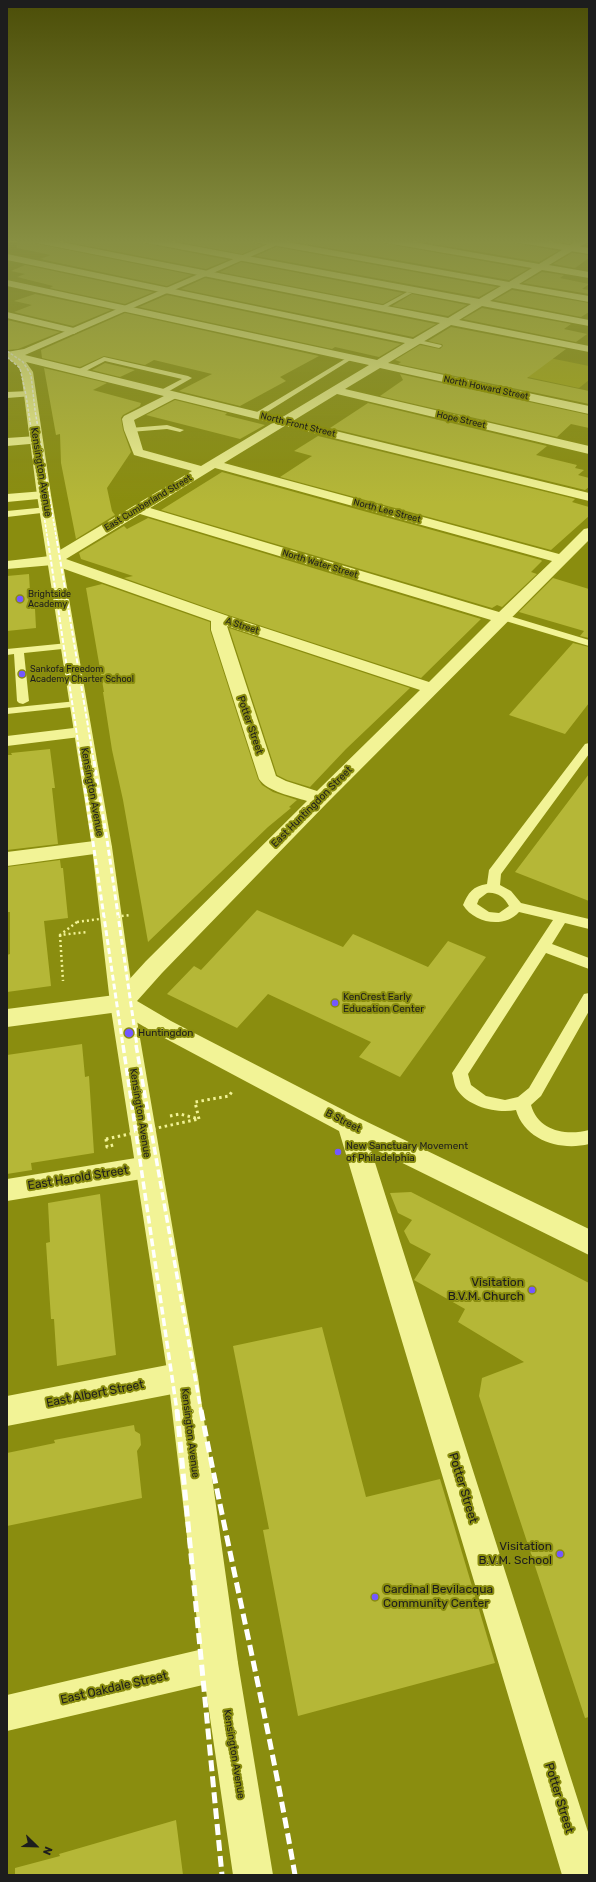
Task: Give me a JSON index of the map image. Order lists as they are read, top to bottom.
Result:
{
  "streets": {
    "street": [
      "North Howard Street",
      "Hope Street",
      "North Front Street",
      "Kensington Avenue",
      "East Cumberland Street",
      "North Lee Street",
      "North Water Street",
      "A Street",
      "Potter Street",
      "East Huntingdon Street",
      "B Street",
      "East Harold Street",
      "East Albert Street",
      "East Oakdale Street"
    ]
  },
  "crossings": [
    ["North Howard Street", "East Cumberland Street"],
    ["Hope Street", "East Cumberland Street"],
    ["North Front Street", "Kensington Avenue"],
    ["North Front Street", "East Cumberland Street"],
    ["Kensington Avenue", "East Cumberland Street"],
    ["Kensington Avenue", "A Street"],
    ["Kensington Avenue", "East Huntingdon Street"],
    ["Kensington Avenue", "B Street"],
    ["Kensington Avenue", "East Harold Street"],
    ["Kensington Avenue", "East Albert Street"],
    ["Kensington Avenue", "East Oakdale Street"],
    ["East Cumberland Street", "North Lee Street"],
    ["East Cumberland Street", "North Water Street"],
    ["East Cumberland Street", "A Street"],
    ["North Lee Street", "East Huntingdon Street"],
    ["North Water Street", "East Huntingdon Street"],
    ["A Street", "Potter Street"],
    ["A Street", "East Huntingdon Street"],
    ["Potter Street", "East Huntingdon Street"],
    ["Potter Street", "B Street"],
    ["East Huntingdon Street", "B Street"]
  ],
  "places": [
    "Brightside Academy",
    "Sankofa Freedom Academy Charter School",
    "KenCrest Early Education Center",
    "Huntingdon",
    "New Sanctuary Movement of Philadelphia",
    "Visitation B.V.M. Church",
    "Visitation B.V.M. School",
    "Cardinal Bevilacqua Community Center"
  ],
  "north": "bottom right"
}
